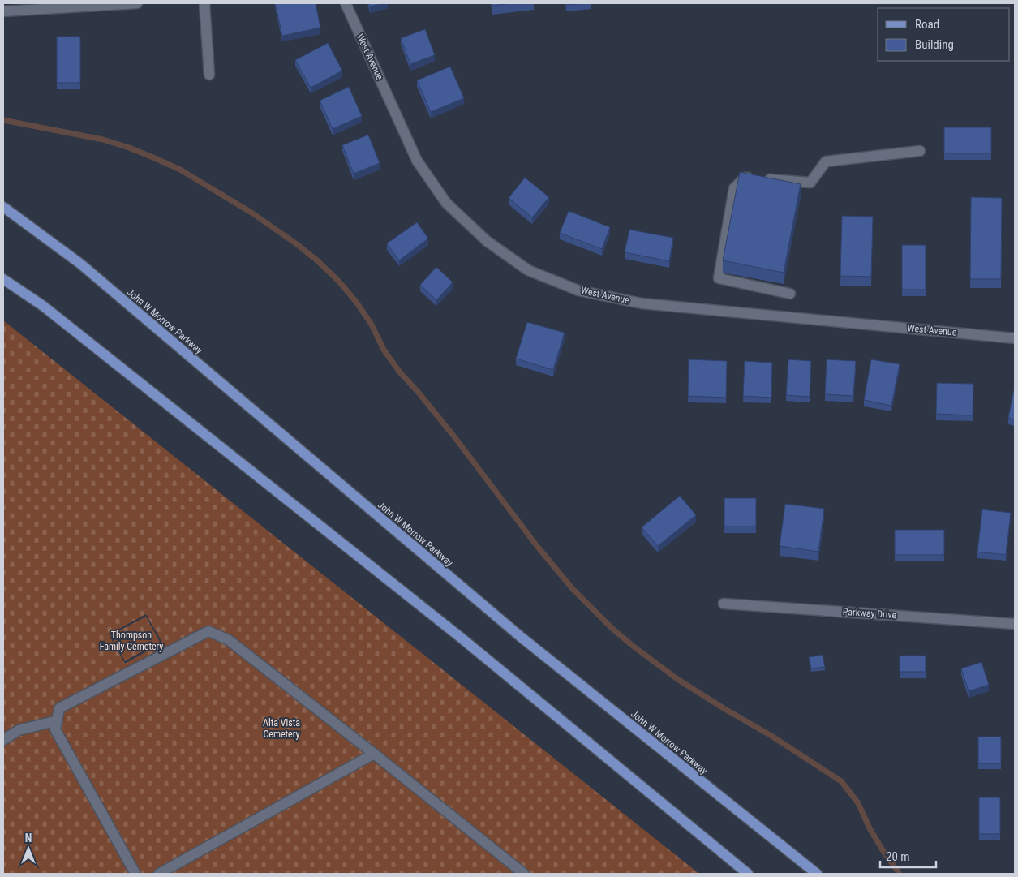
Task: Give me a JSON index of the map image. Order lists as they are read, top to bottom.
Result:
{
  "streets": {
    "main road": ["John W Morrow Parkway"],
    "street": ["West Avenue", "Parkway Drive"]
  },
  "parks": ["Thompson Family Cemetery", "Alta Vista Cemetery"],
  "legend": ["Road", "Building"],
  "scale_bar": "20 m",
  "north": "top"
}
